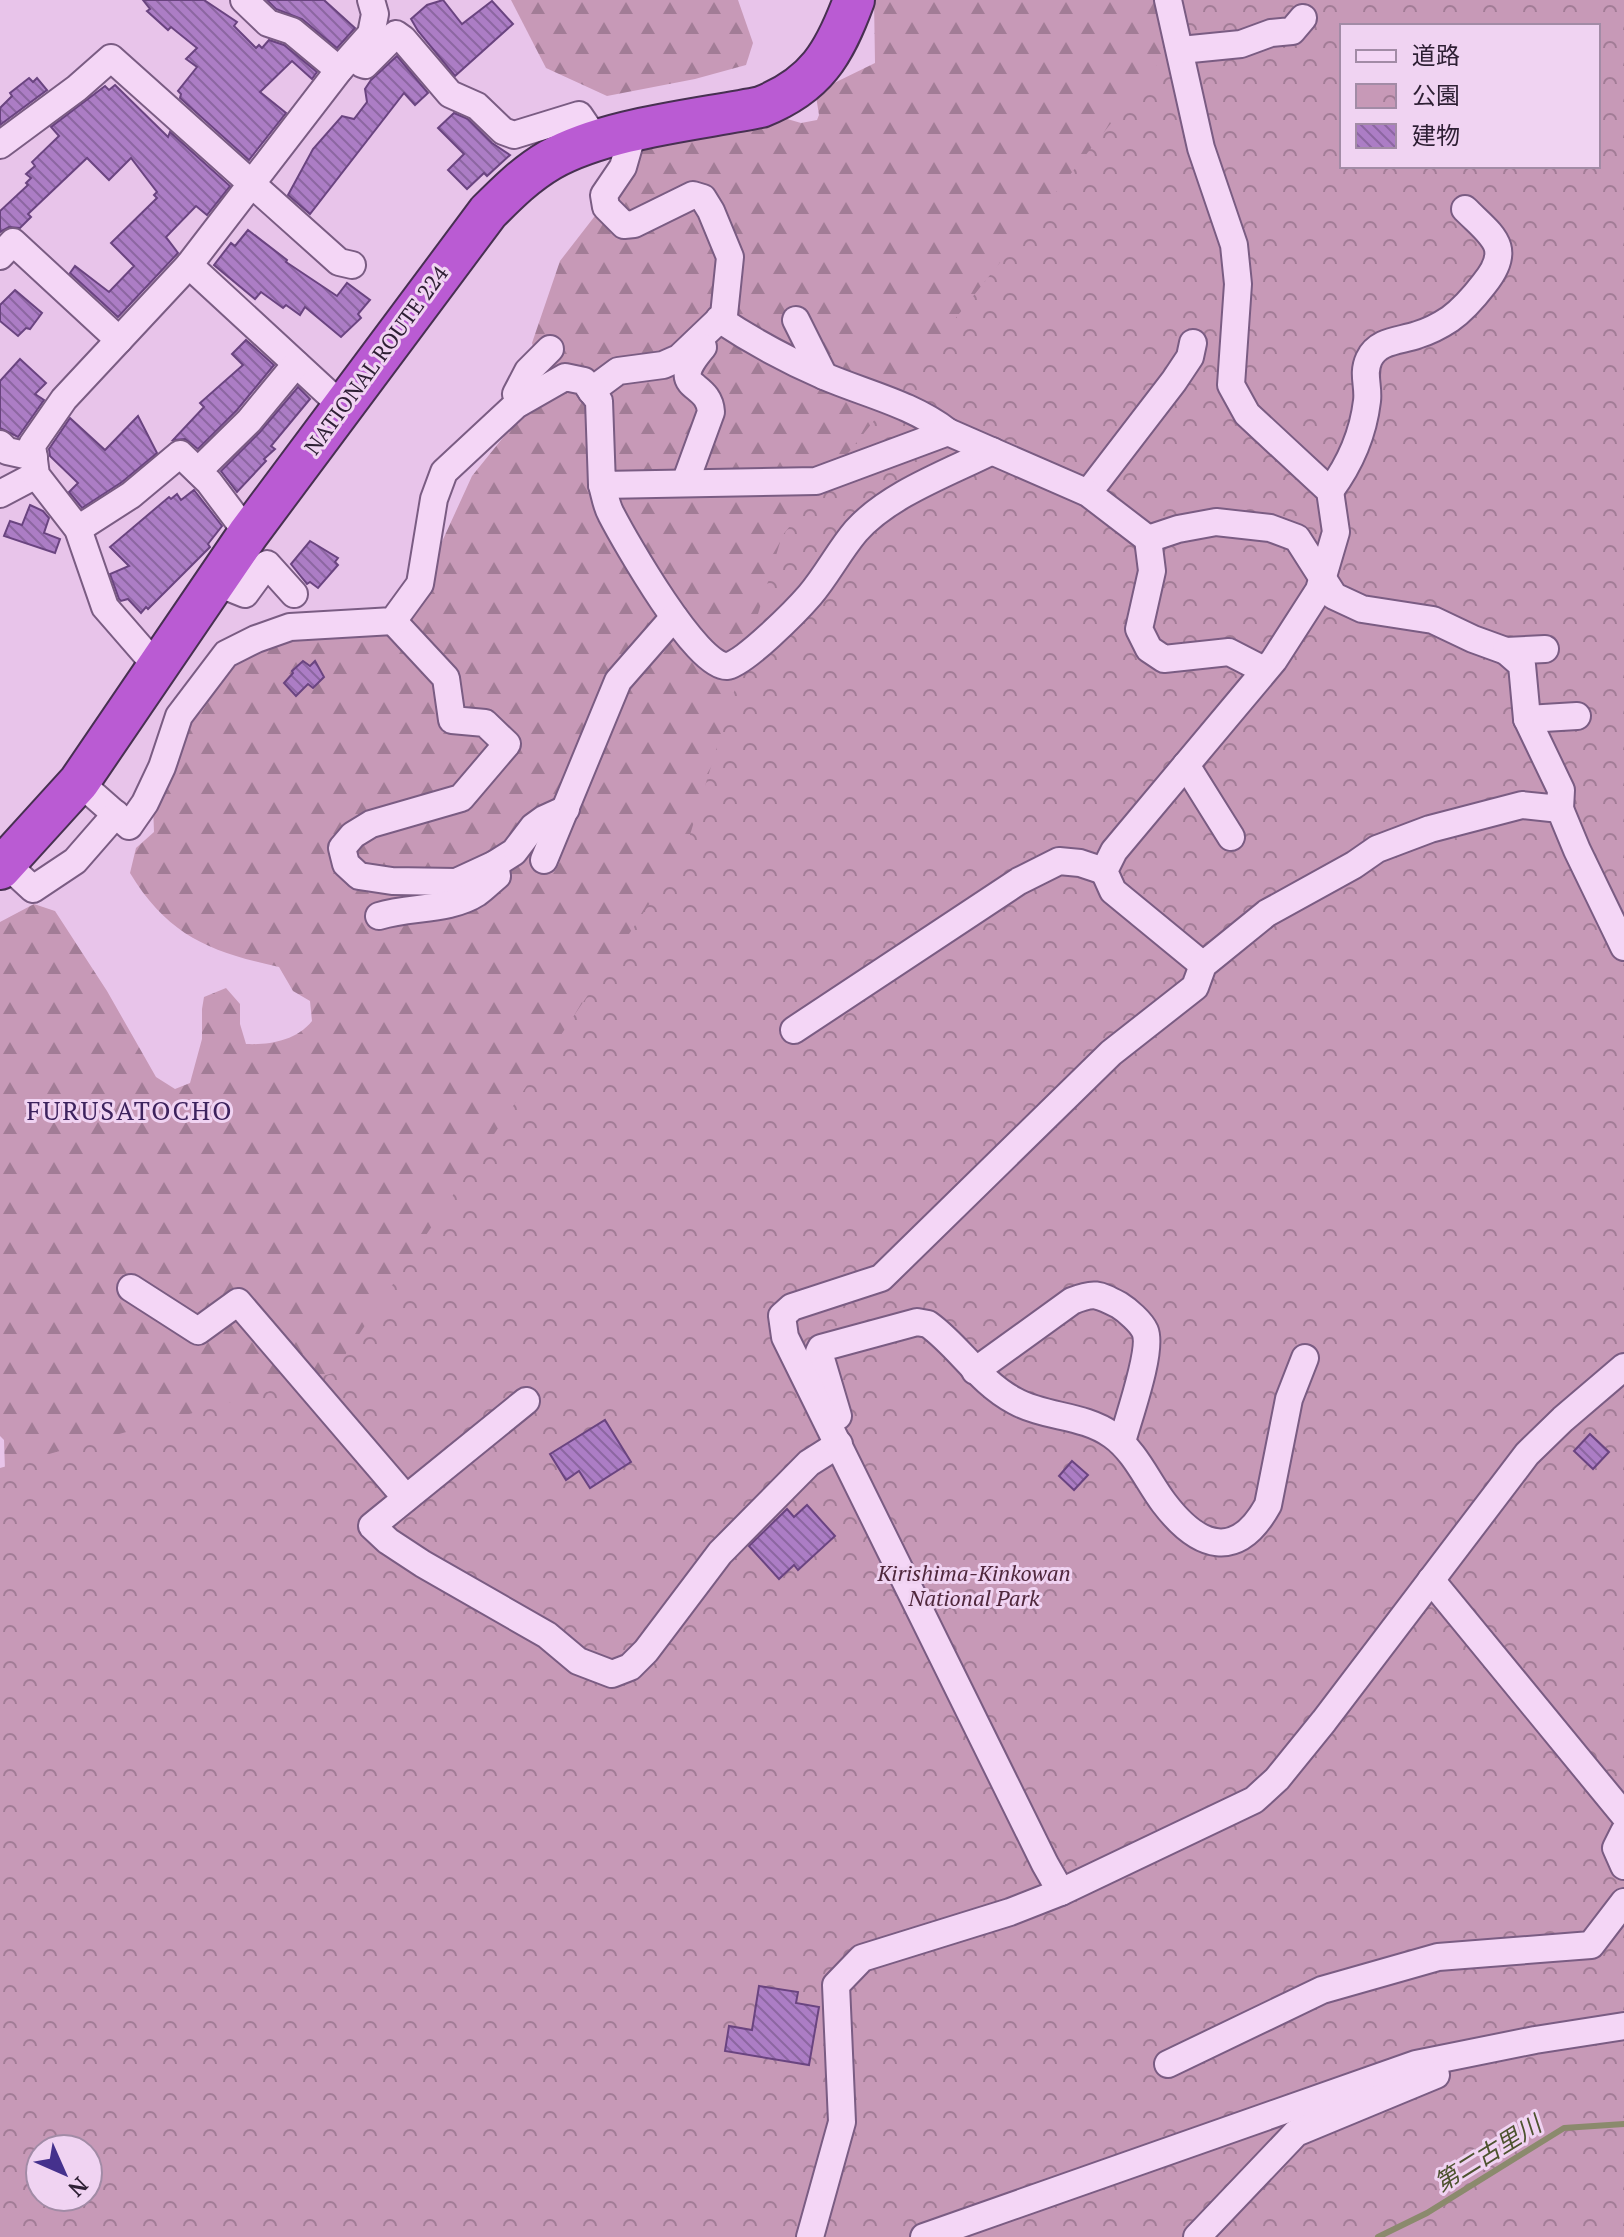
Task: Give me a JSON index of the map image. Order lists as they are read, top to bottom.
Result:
{
  "streets": {
    "highway": ["NATIONAL ROUTE 224"]
  },
  "districts": ["FURUSATOCHO"],
  "water": ["第二古里川"],
  "parks": ["Kirishima-Kinkowan National Park"],
  "legend": ["道路", "公園", "建物"],
  "north": "bottom right"
}
